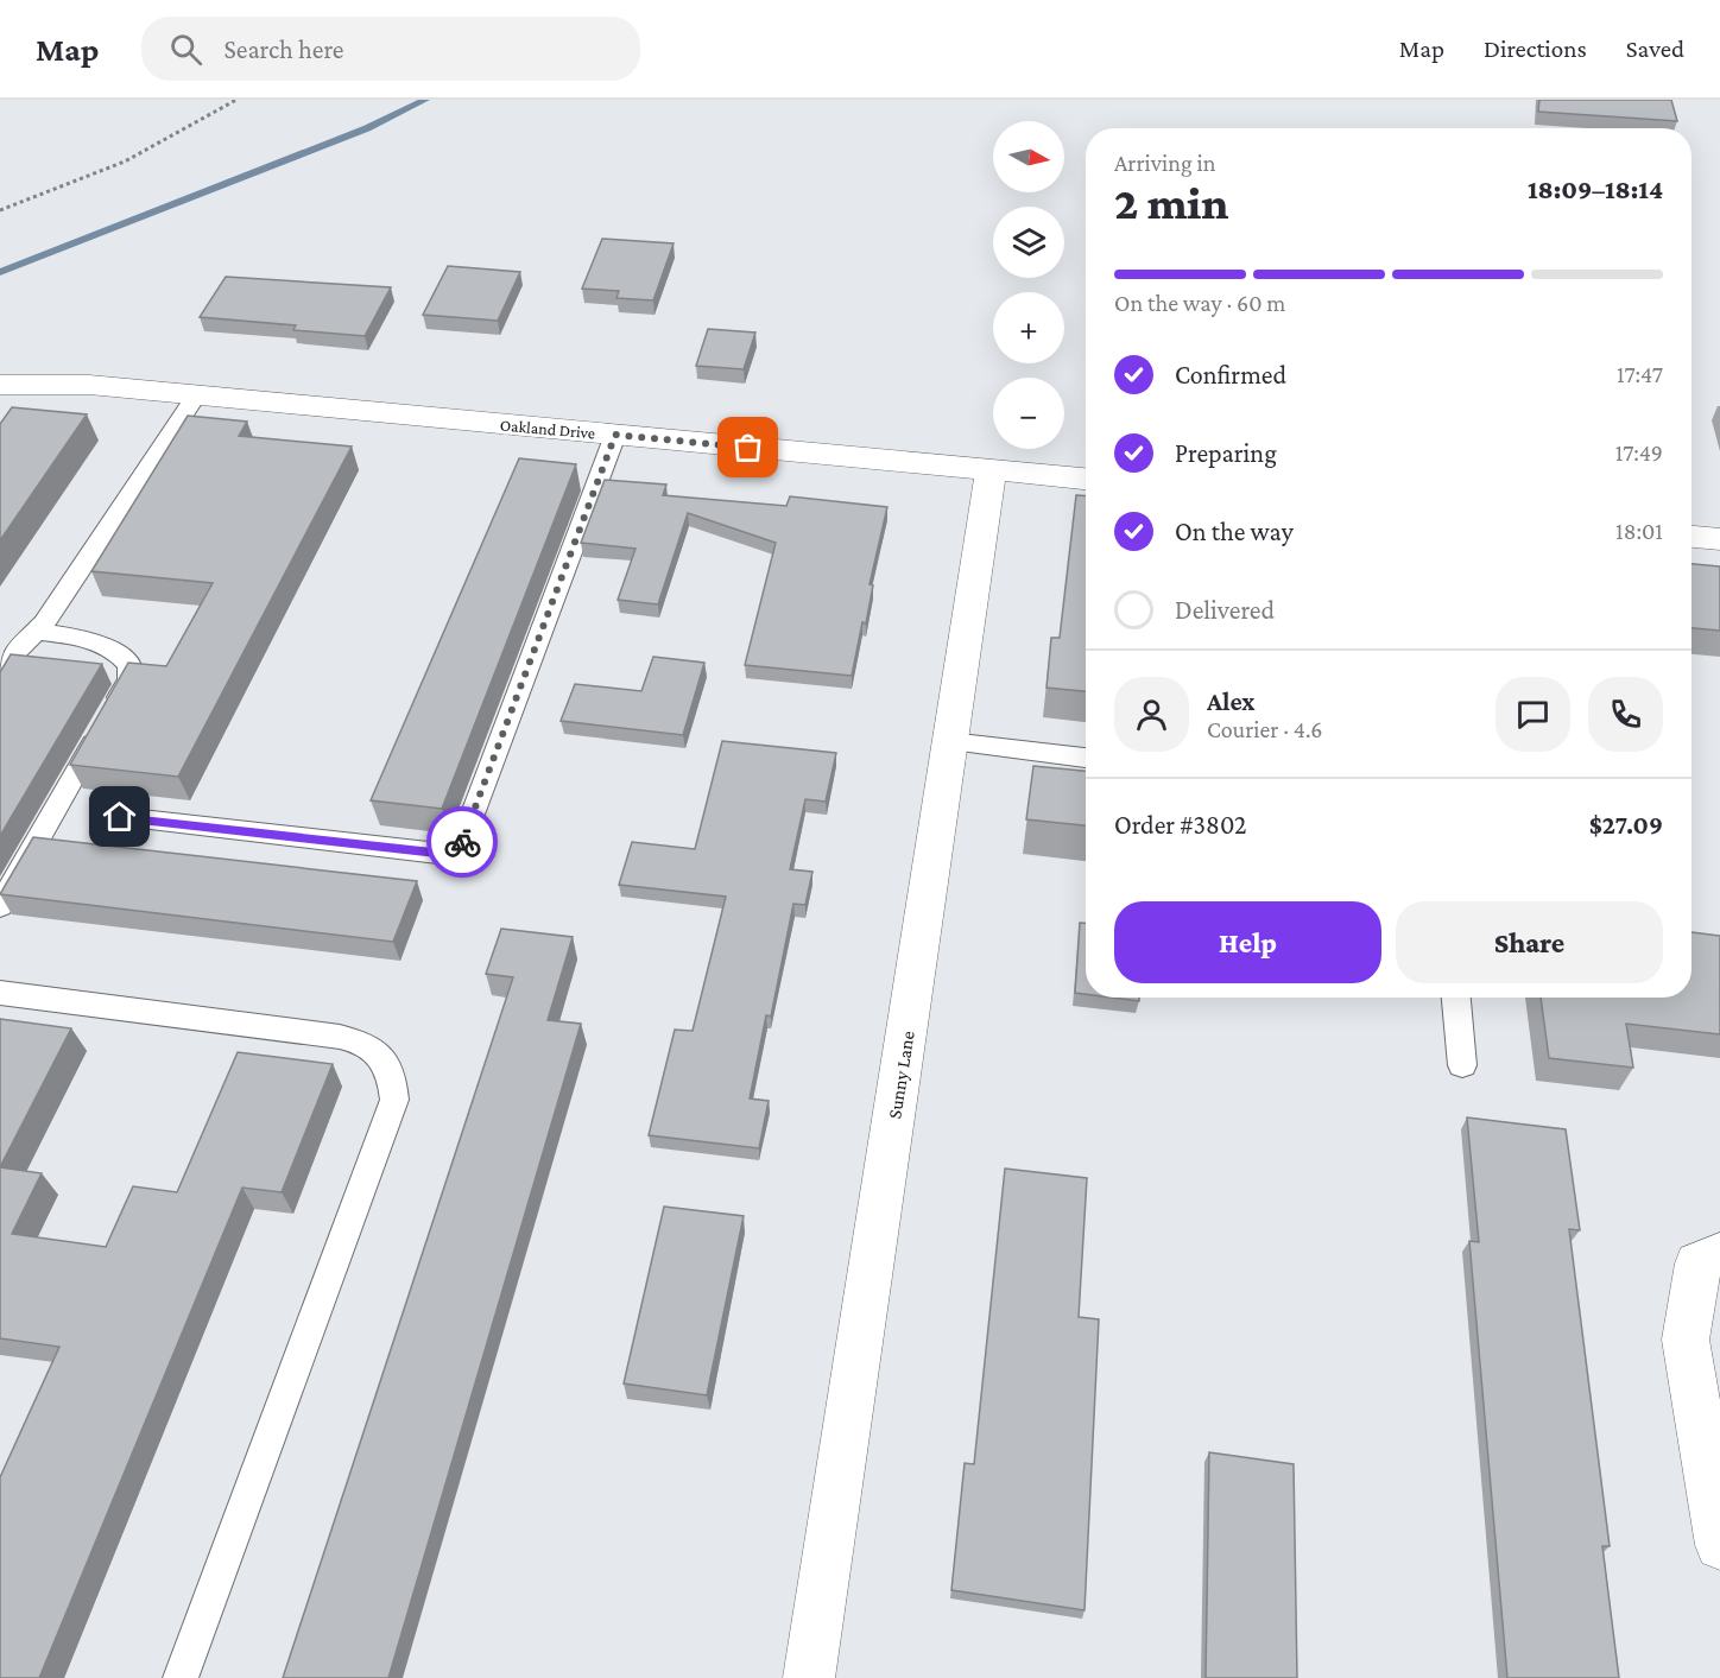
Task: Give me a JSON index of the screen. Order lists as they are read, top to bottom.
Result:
{
  "streets": {
    "street": ["Oakland Drive", "Sunny Lane"]
  },
  "crossings": [
    ["Oakland Drive", "Sunny Lane"]
  ],
  "north": "right",
  "page": {
    "header": "Map",
    "search": "Search here",
    "nav": ["Map", "Directions", "Saved"],
    "map_buttons": ["+", "−"],
    "heading": ["2 min", "Arriving in", "18:09–18:14"],
    "panel": [
      "Alex",
      "Courier · 4.6",
      "Order #3802",
      "$27.09"
    ],
    "bar": "On the way · 60 m",
    "list": [
      ["Confirmed", "17:47"],
      ["Preparing", "17:49"],
      ["On the way", "18:01"],
      "Delivered"
    ],
    "buttons": ["Help", "Share"]
  }
}
